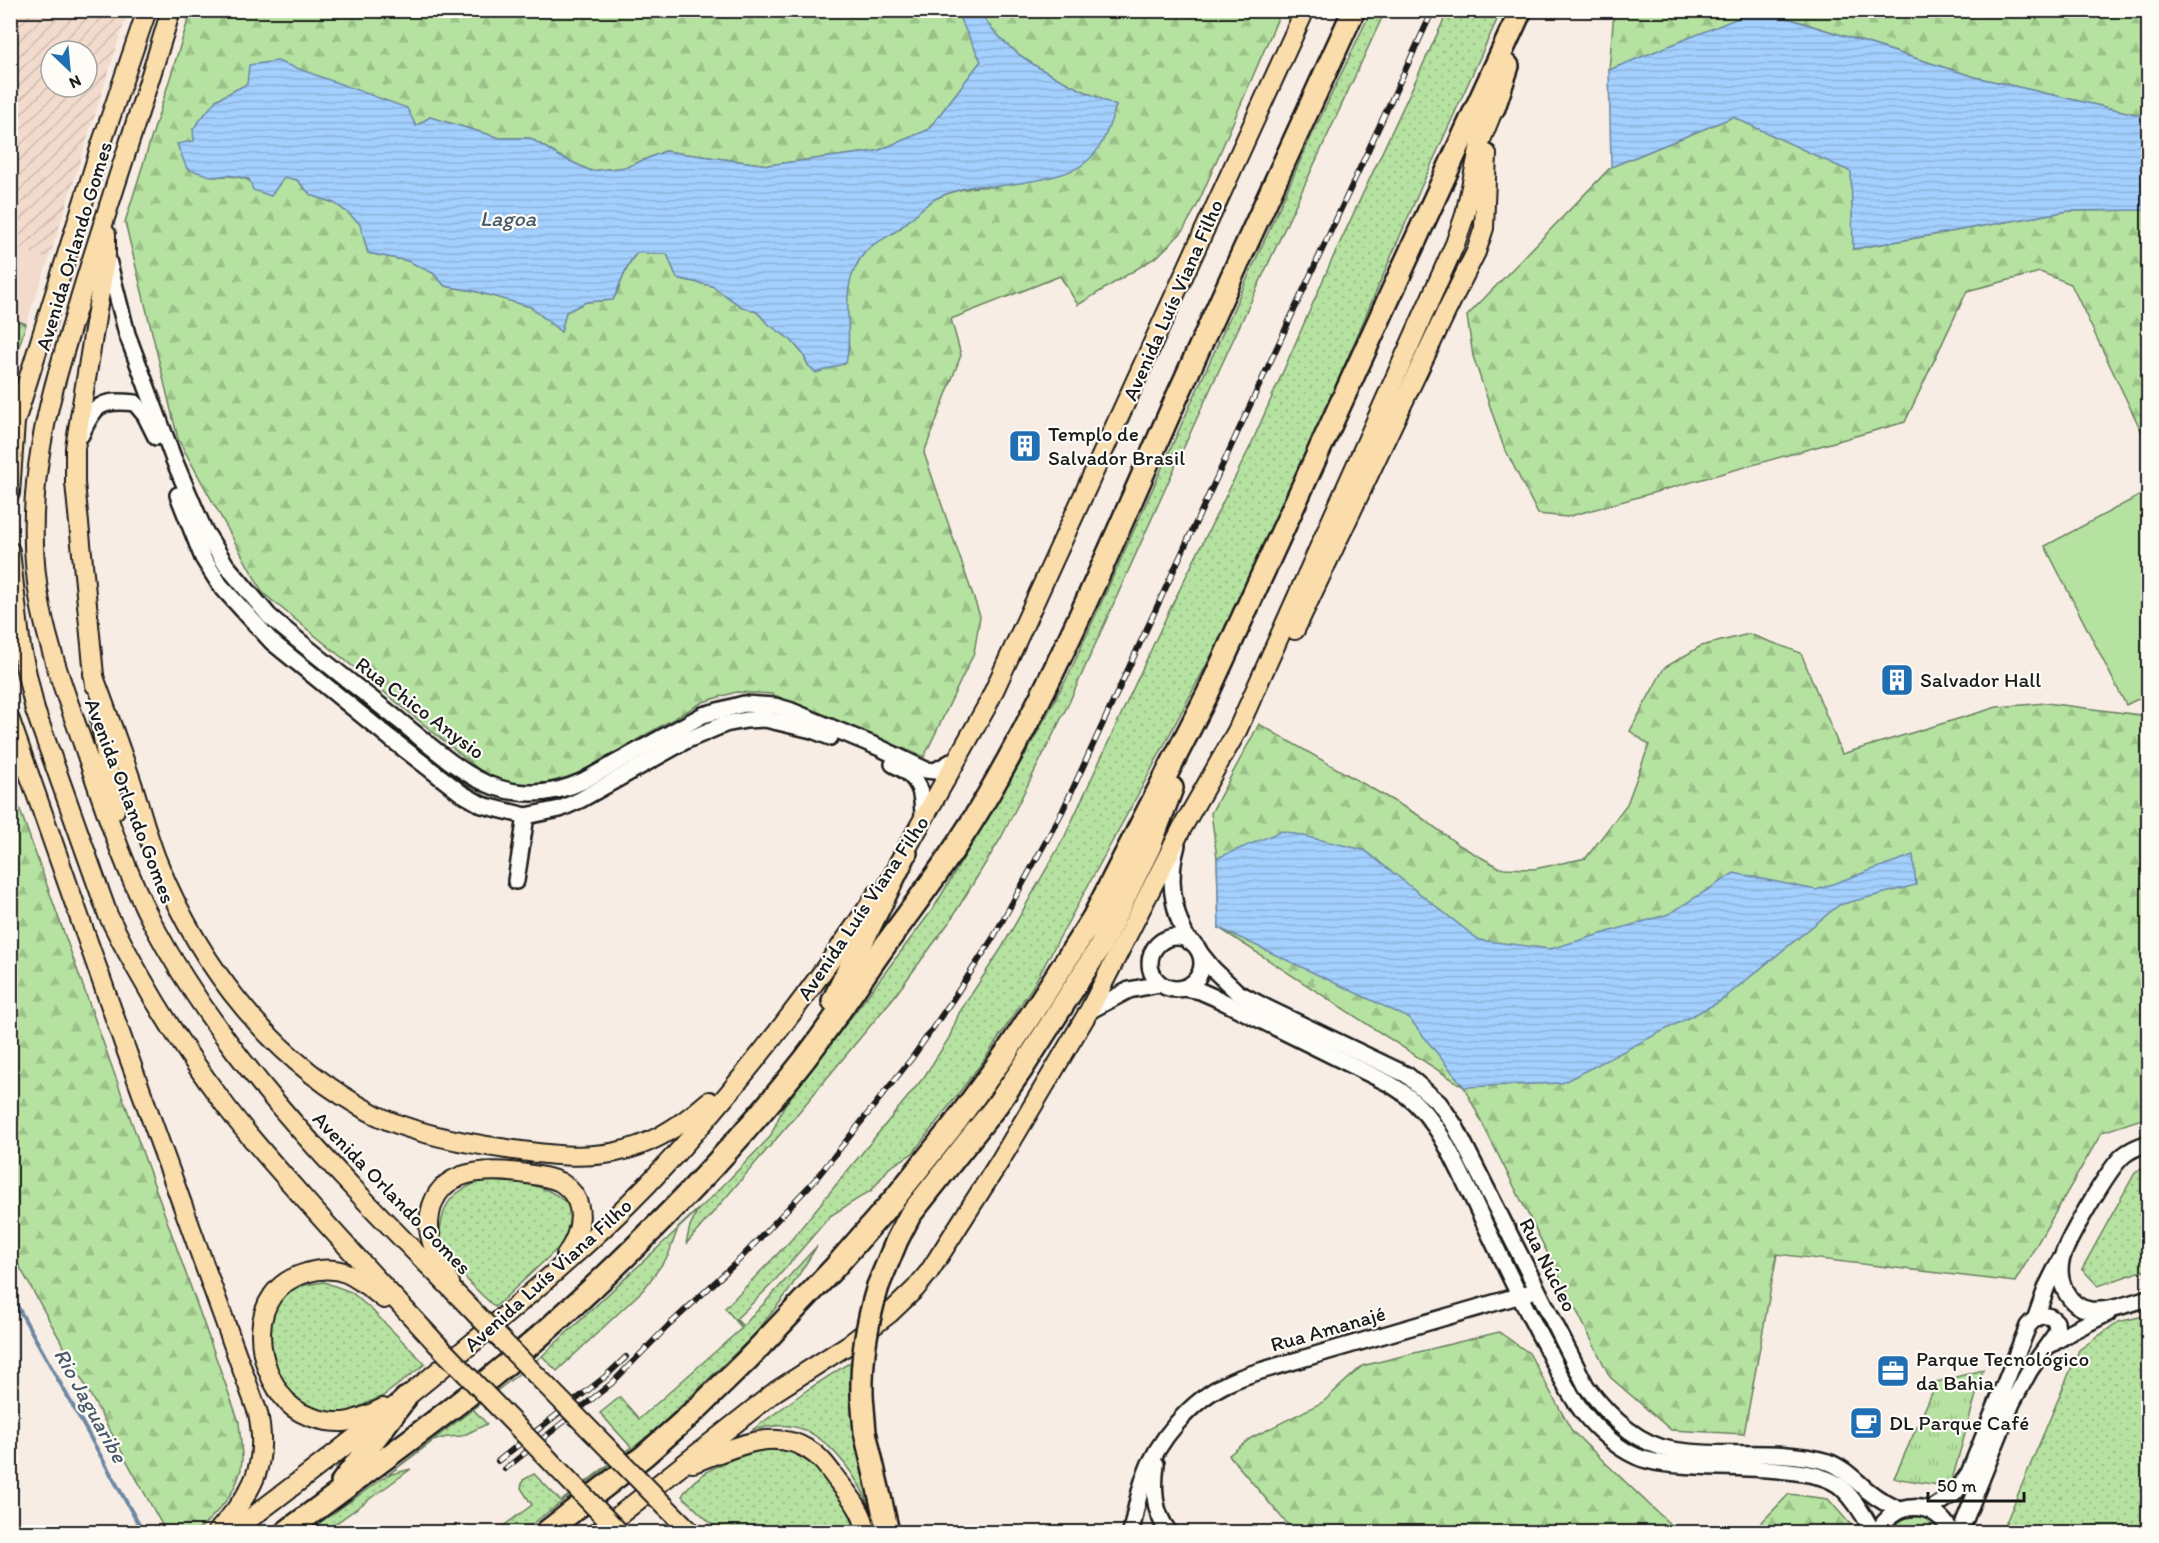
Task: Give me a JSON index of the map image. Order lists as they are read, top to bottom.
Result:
{
  "streets": {
    "highway": ["Avenida Luís Viana Filho"],
    "main road": ["Avenida Orlando Gomes"],
    "street": ["Rua Chico Anysio", "Rua Núcleo", "Rua Amanajé"]
  },
  "crossings": [
    ["Avenida Luís Viana Filho", "Rua Chico Anysio"],
    ["Rua Núcleo", "Rua Amanajé"]
  ],
  "water": ["Lagoa", "Rio Jaguaribe"],
  "places": {
    "building": ["Templo de Salvador Brasil", "Salvador Hall"],
    "office": ["Parque Tecnológico da Bahia"],
    "cafe": ["DL Parque Café"]
  },
  "scale_bar": "50 m",
  "north": "bottom right"
}
